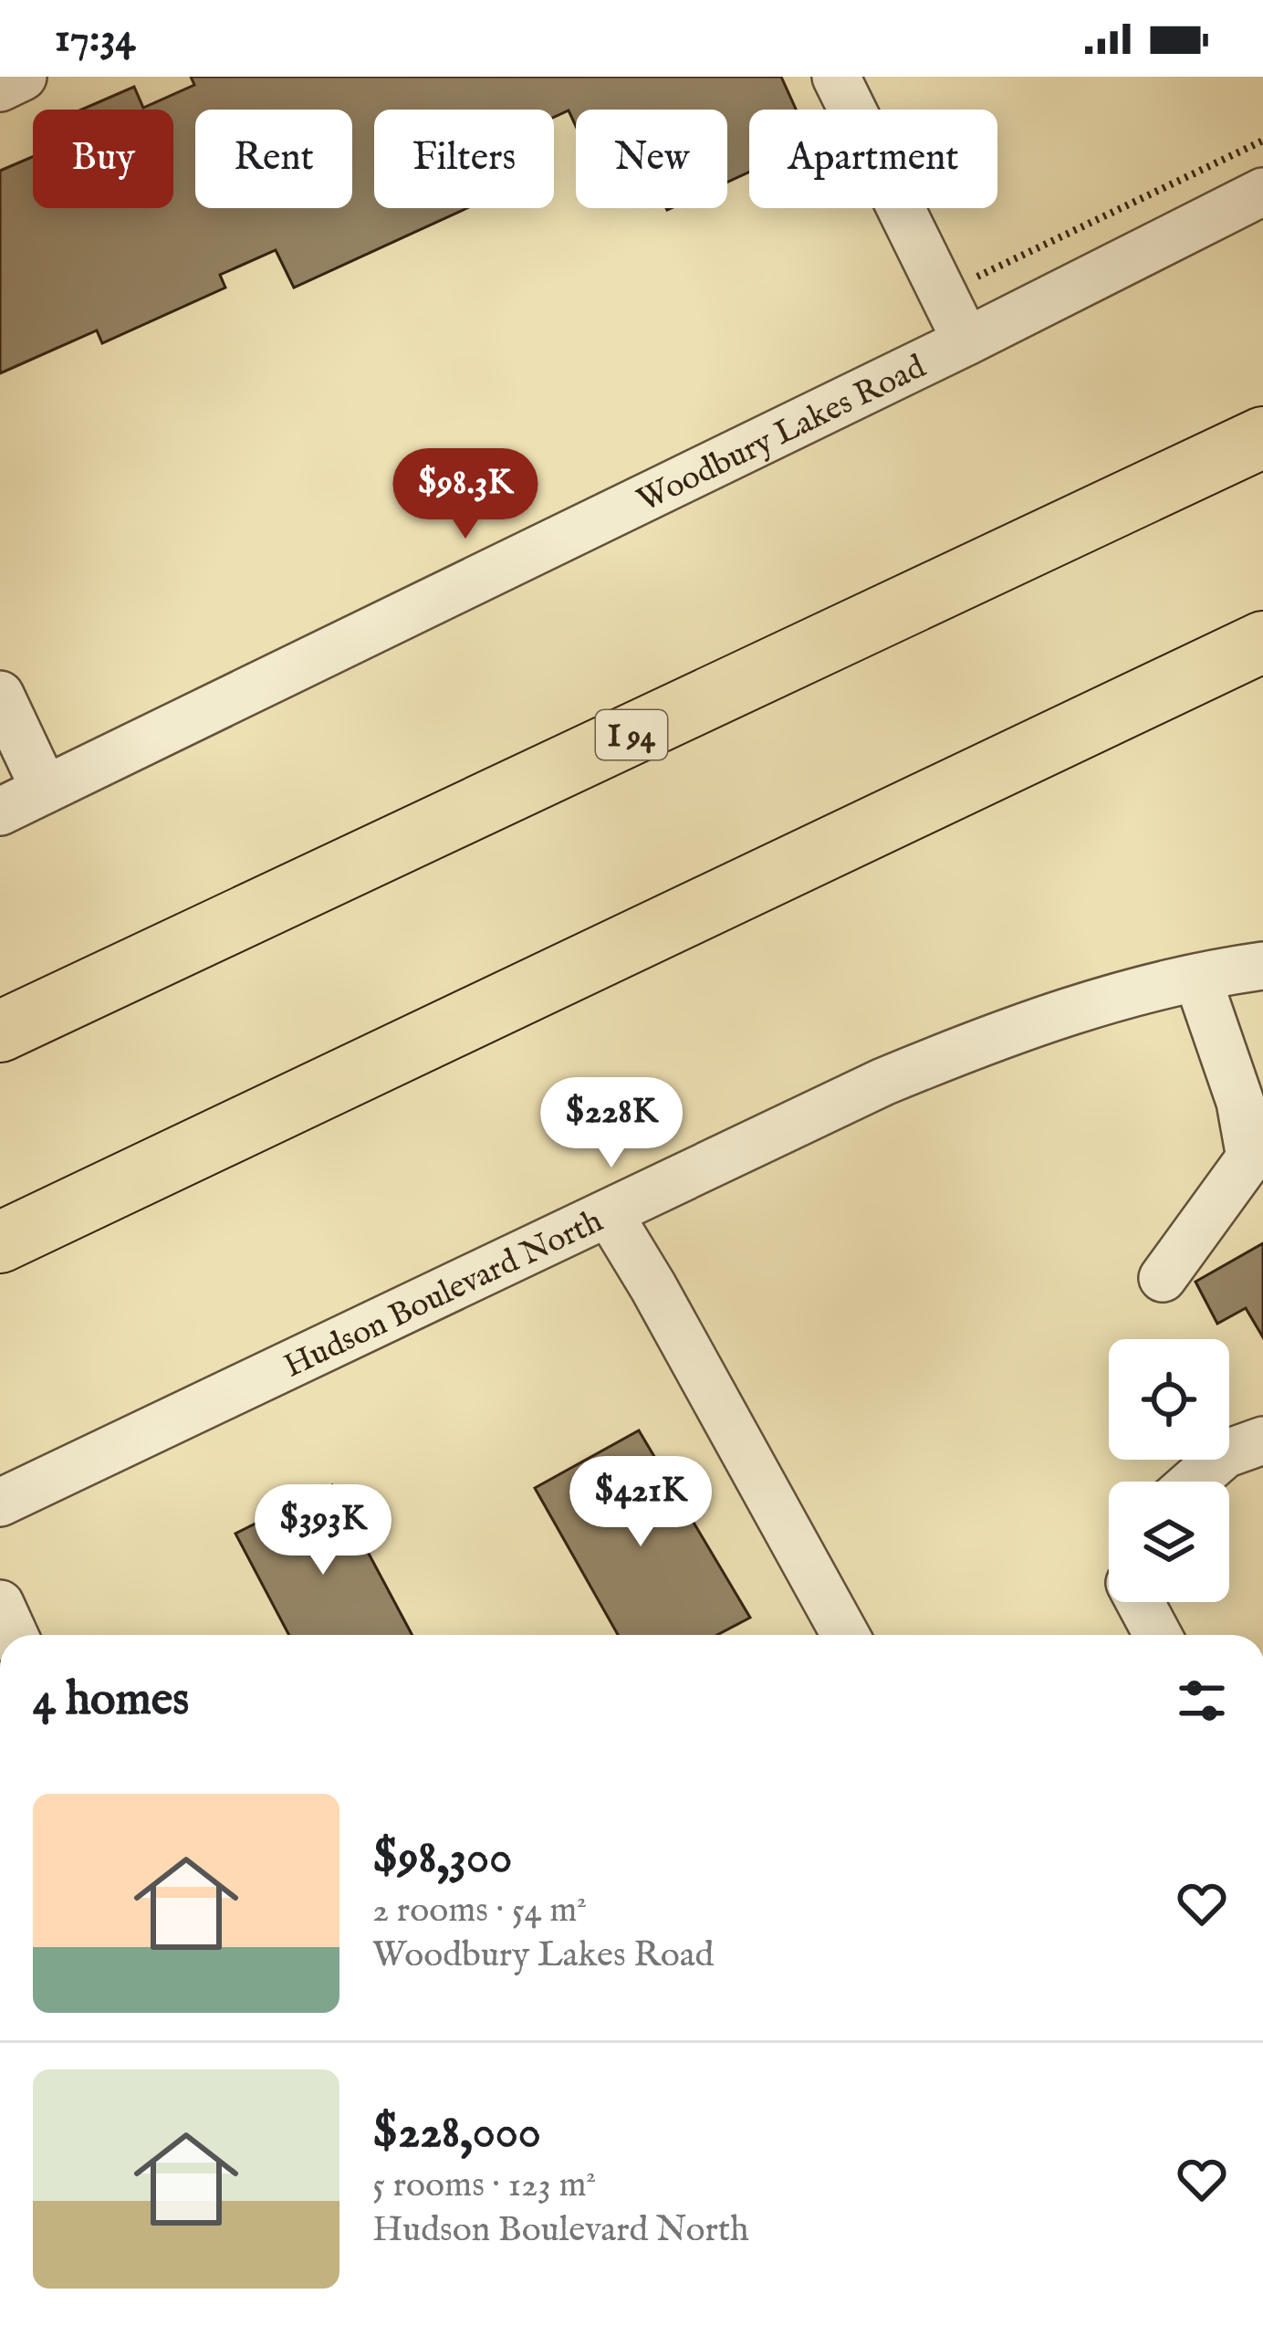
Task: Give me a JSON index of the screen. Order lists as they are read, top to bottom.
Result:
{
  "streets": {
    "highway": ["I 94"],
    "street": ["Woodbury Lakes Road", "Hudson Boulevard North"]
  },
  "page": {
    "status": "17:34",
    "chip": [
      "Buy",
      "Rent",
      "Filters",
      "New",
      "Apartment"
    ],
    "price": [
      "$98.3K",
      "$228K",
      "$421K",
      "$393K"
    ],
    "heading": "4 homes",
    "list": [
      {
        "name": "$98,300",
        "note": "2 rooms · 54 m² · Woodbury Lakes Road"
      },
      {
        "name": "$228,000",
        "note": "5 rooms · 123 m² · Hudson Boulevard North"
      }
    ]
  }
}
